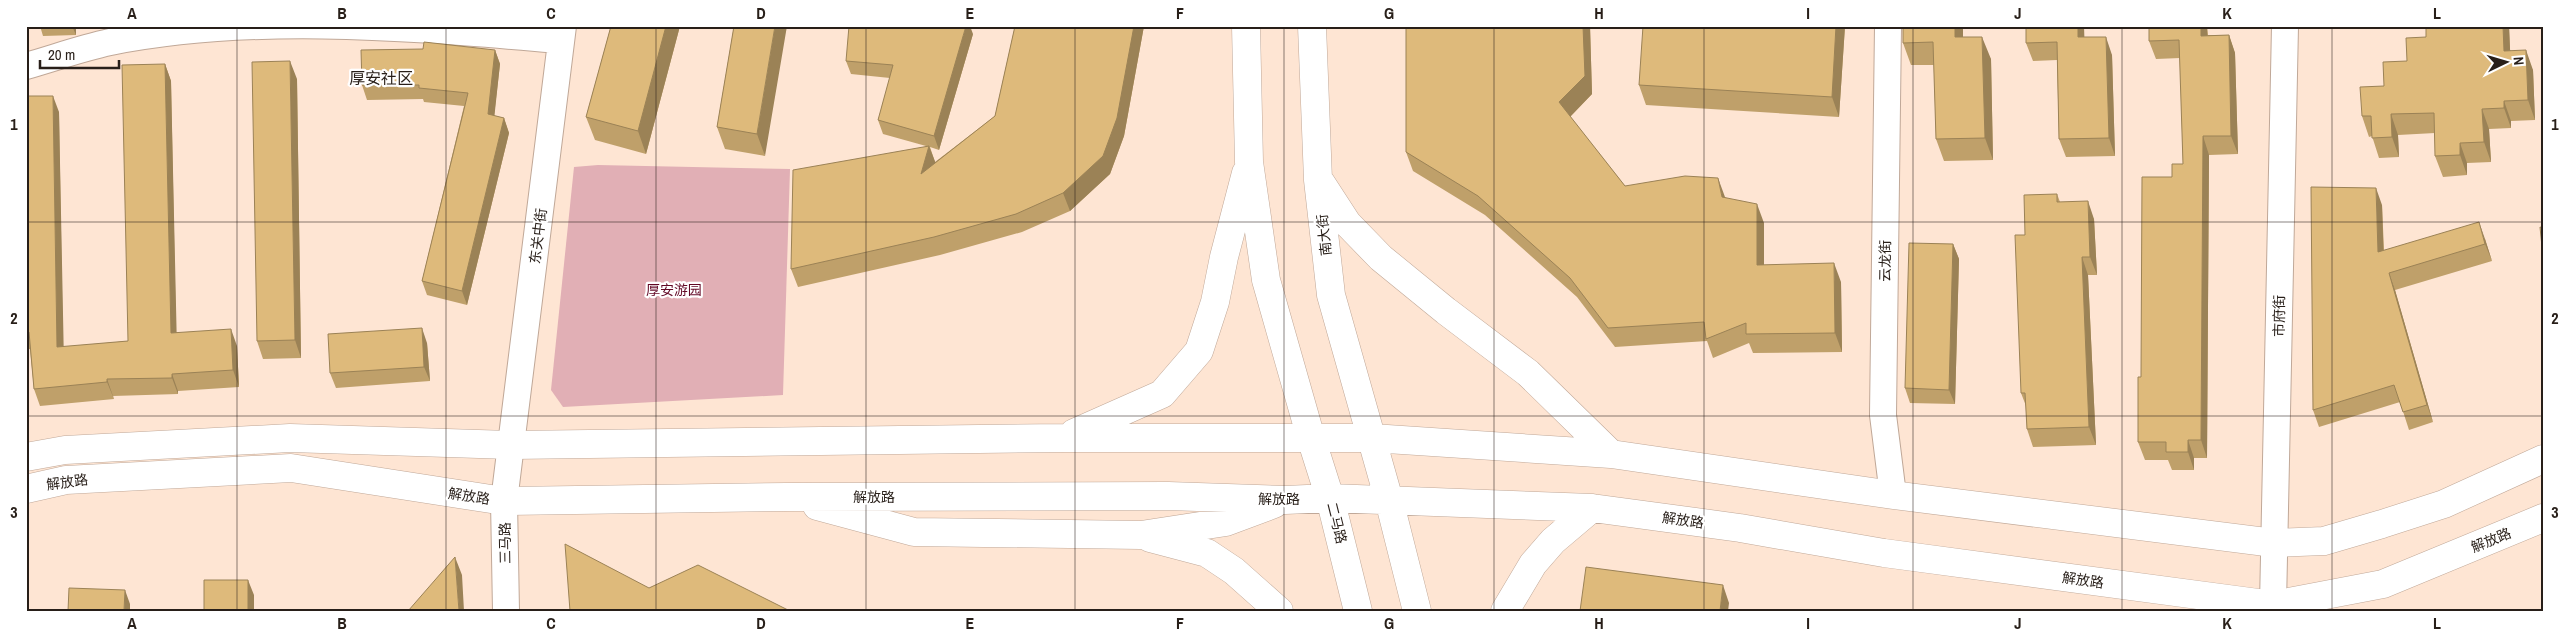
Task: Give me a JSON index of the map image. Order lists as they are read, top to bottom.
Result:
{
  "streets": {
    "main road": ["南大街", "解放路", "二马路"],
    "street": [
      "东关中街",
      "云龙街",
      "市府街",
      "三马路"
    ]
  },
  "crossings": [
    ["东关中街", "三马路"],
    ["市府街", "解放路"],
    ["解放路", "二马路"],
    ["解放路", "三马路"]
  ],
  "districts": ["厚安社区"],
  "parks": ["厚安游园"],
  "scale_bar": "20 m",
  "north": "right",
  "grid": {
    "columns": [
      "A",
      "B",
      "C",
      "D",
      "E",
      "F",
      "G",
      "H",
      "I",
      "J",
      "K",
      "L"
    ],
    "rows": ["1", "2", "3"]
  }
}
